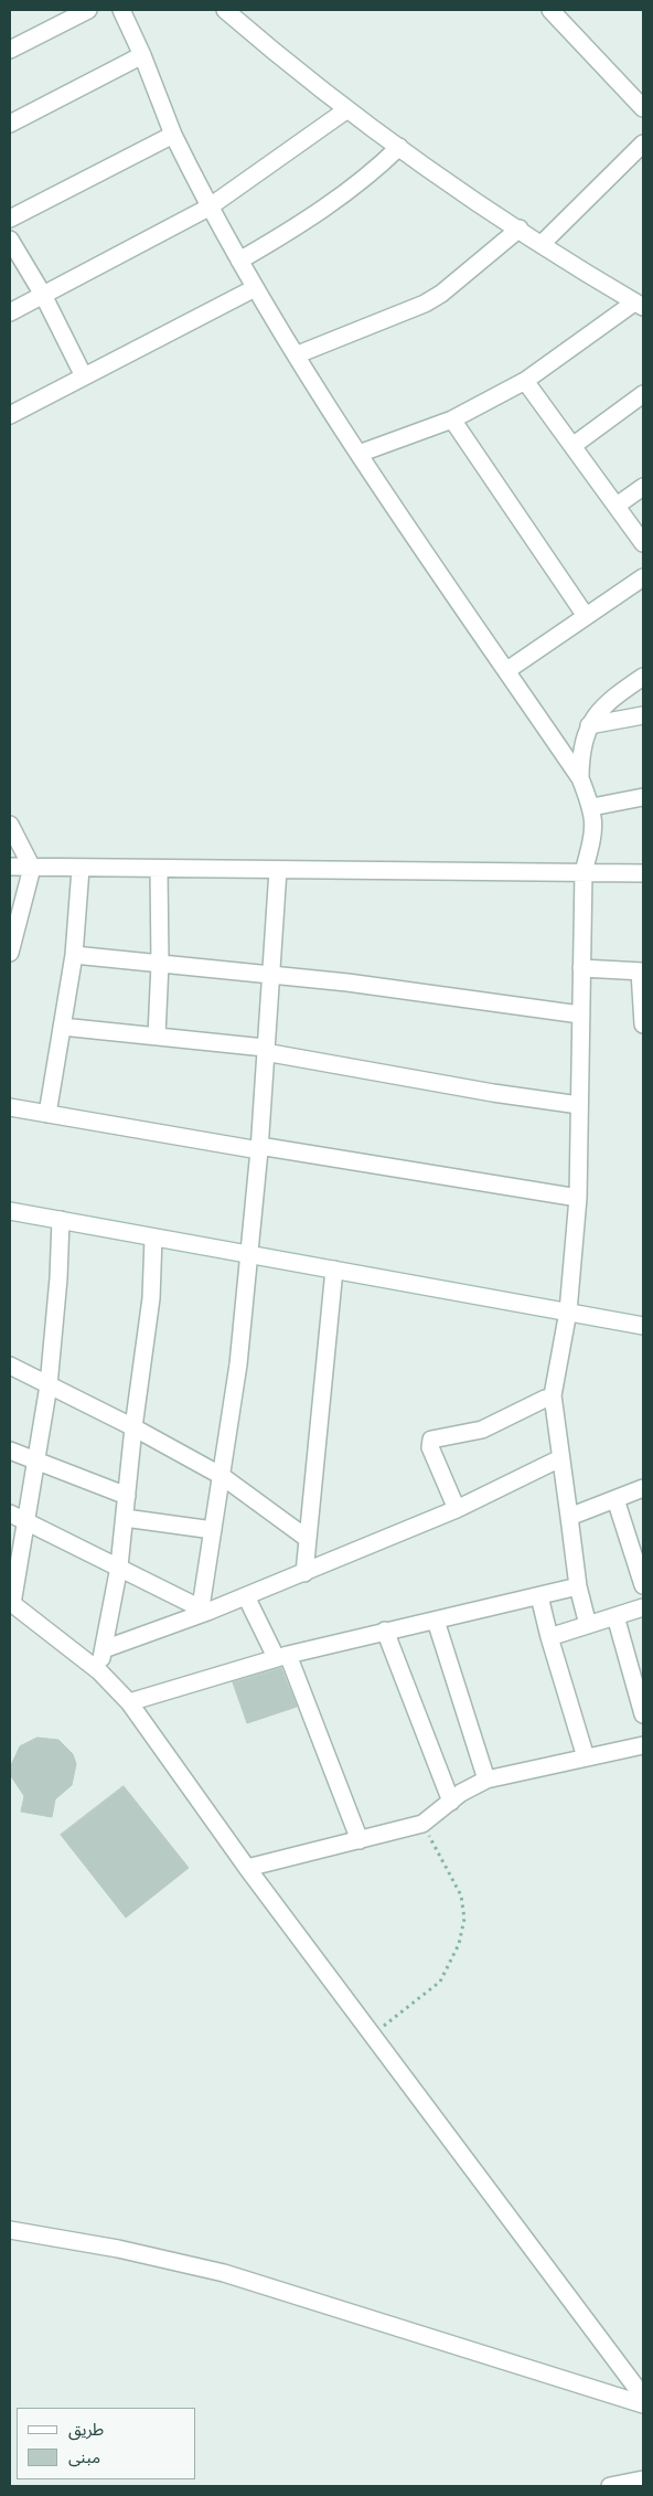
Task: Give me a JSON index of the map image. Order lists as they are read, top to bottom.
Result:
{
  "legend": ["طريق", "مبنى"]
}
